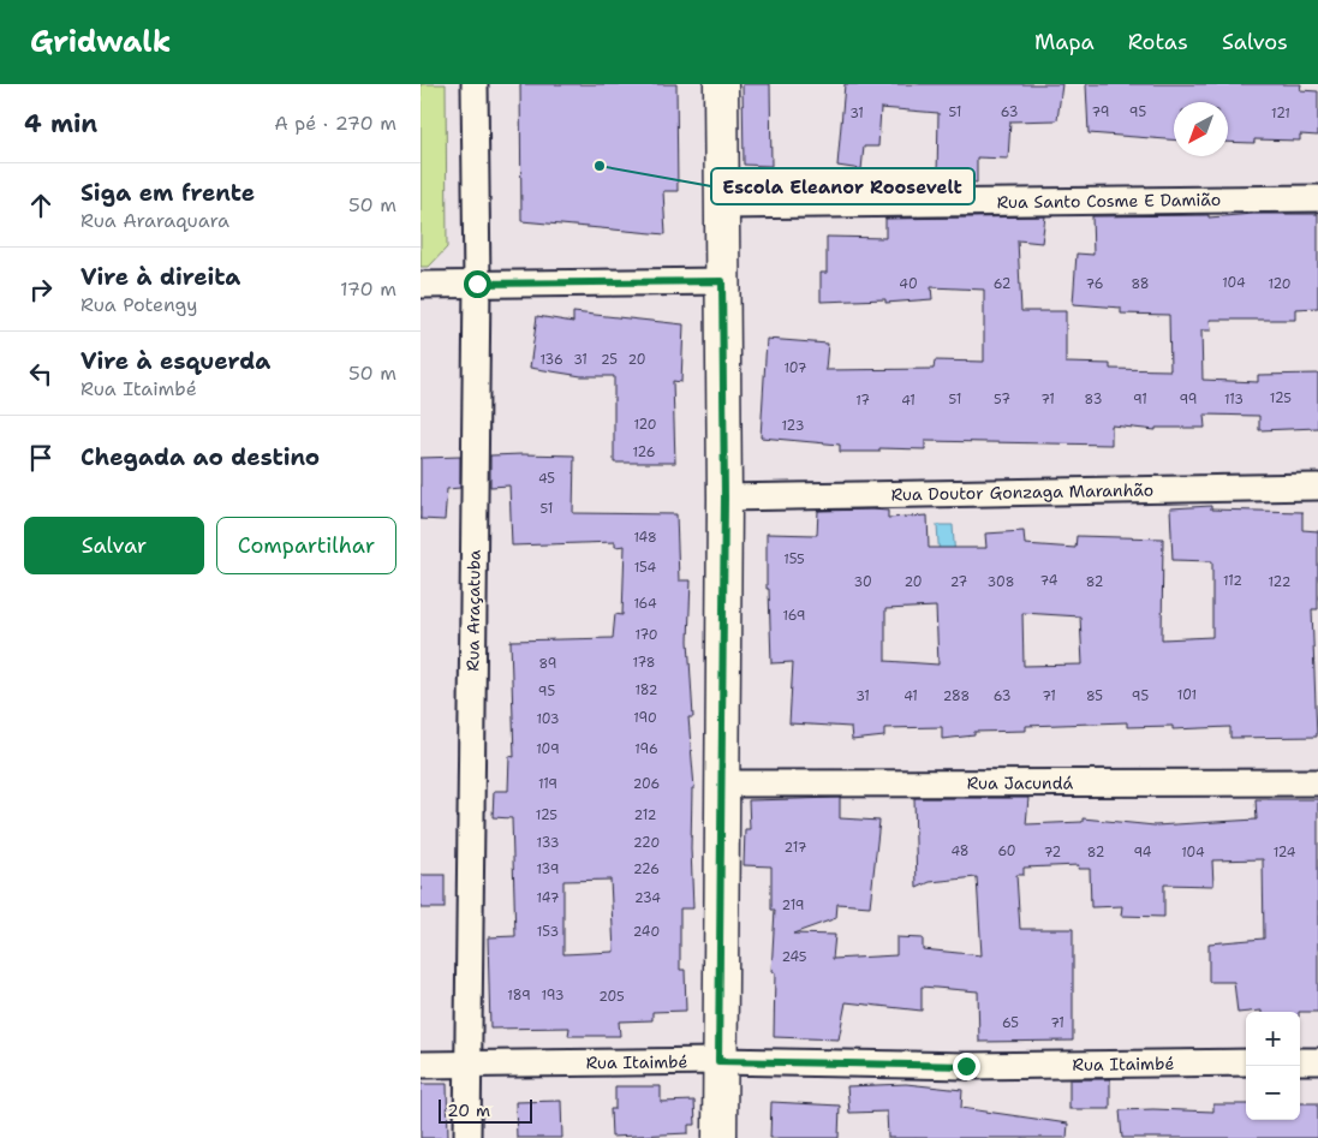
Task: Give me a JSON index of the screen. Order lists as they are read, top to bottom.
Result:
{
  "streets": {
    "street": [
      "Rua Santo Cosme E Damião",
      "Rua Doutor Gonzaga Maranhão",
      "Rua Araçatuba",
      "Rua Jacundá",
      "Rua Itaimbé"
    ]
  },
  "crossings": [
    ["Rua Araçatuba", "Rua Itaimbé"]
  ],
  "places": ["Escola Eleanor Roosevelt"],
  "house_numbers": [
    "51",
    "63",
    "79",
    "95",
    "31",
    "121",
    "104",
    "40",
    "62",
    "76",
    "88",
    "120",
    "136",
    "31",
    "25",
    "20",
    "107",
    "125",
    "51",
    "57",
    "71",
    "83",
    "91",
    "99",
    "113",
    "17",
    "41",
    "120",
    "123",
    "126",
    "45",
    "51",
    "148",
    "155",
    "154",
    "74",
    "112",
    "30",
    "20",
    "27",
    "308",
    "82",
    "122",
    "164",
    "169",
    "170",
    "178",
    "89",
    "182",
    "95",
    "101",
    "31",
    "41",
    "288",
    "63",
    "71",
    "85",
    "95",
    "190",
    "103",
    "109",
    "196",
    "119",
    "206",
    "125",
    "212",
    "133",
    "220",
    "217",
    "48",
    "60",
    "72",
    "82",
    "94",
    "104",
    "124",
    "139",
    "226",
    "147",
    "234",
    "219",
    "153",
    "240",
    "245",
    "189",
    "193",
    "205",
    "65",
    "71"
  ],
  "scale_bar": "20 m",
  "north": "bottom left",
  "page": {
    "header": "Gridwalk",
    "nav": ["Mapa", "Rotas", "Salvos"],
    "heading": ["4 min", "A pé · 270 m"],
    "list": [
      ["Siga em frente", "Rua Araraquara", "50 m"],
      ["Vire à direita", "Rua Potengy", "170 m"],
      ["Vire à esquerda", "Rua Itaimbé", "50 m"],
      "Chegada ao destino"
    ],
    "buttons": ["Salvar", "Compartilhar"],
    "map_buttons": ["+", "−"],
    "scale": "20 m"
  }
}
